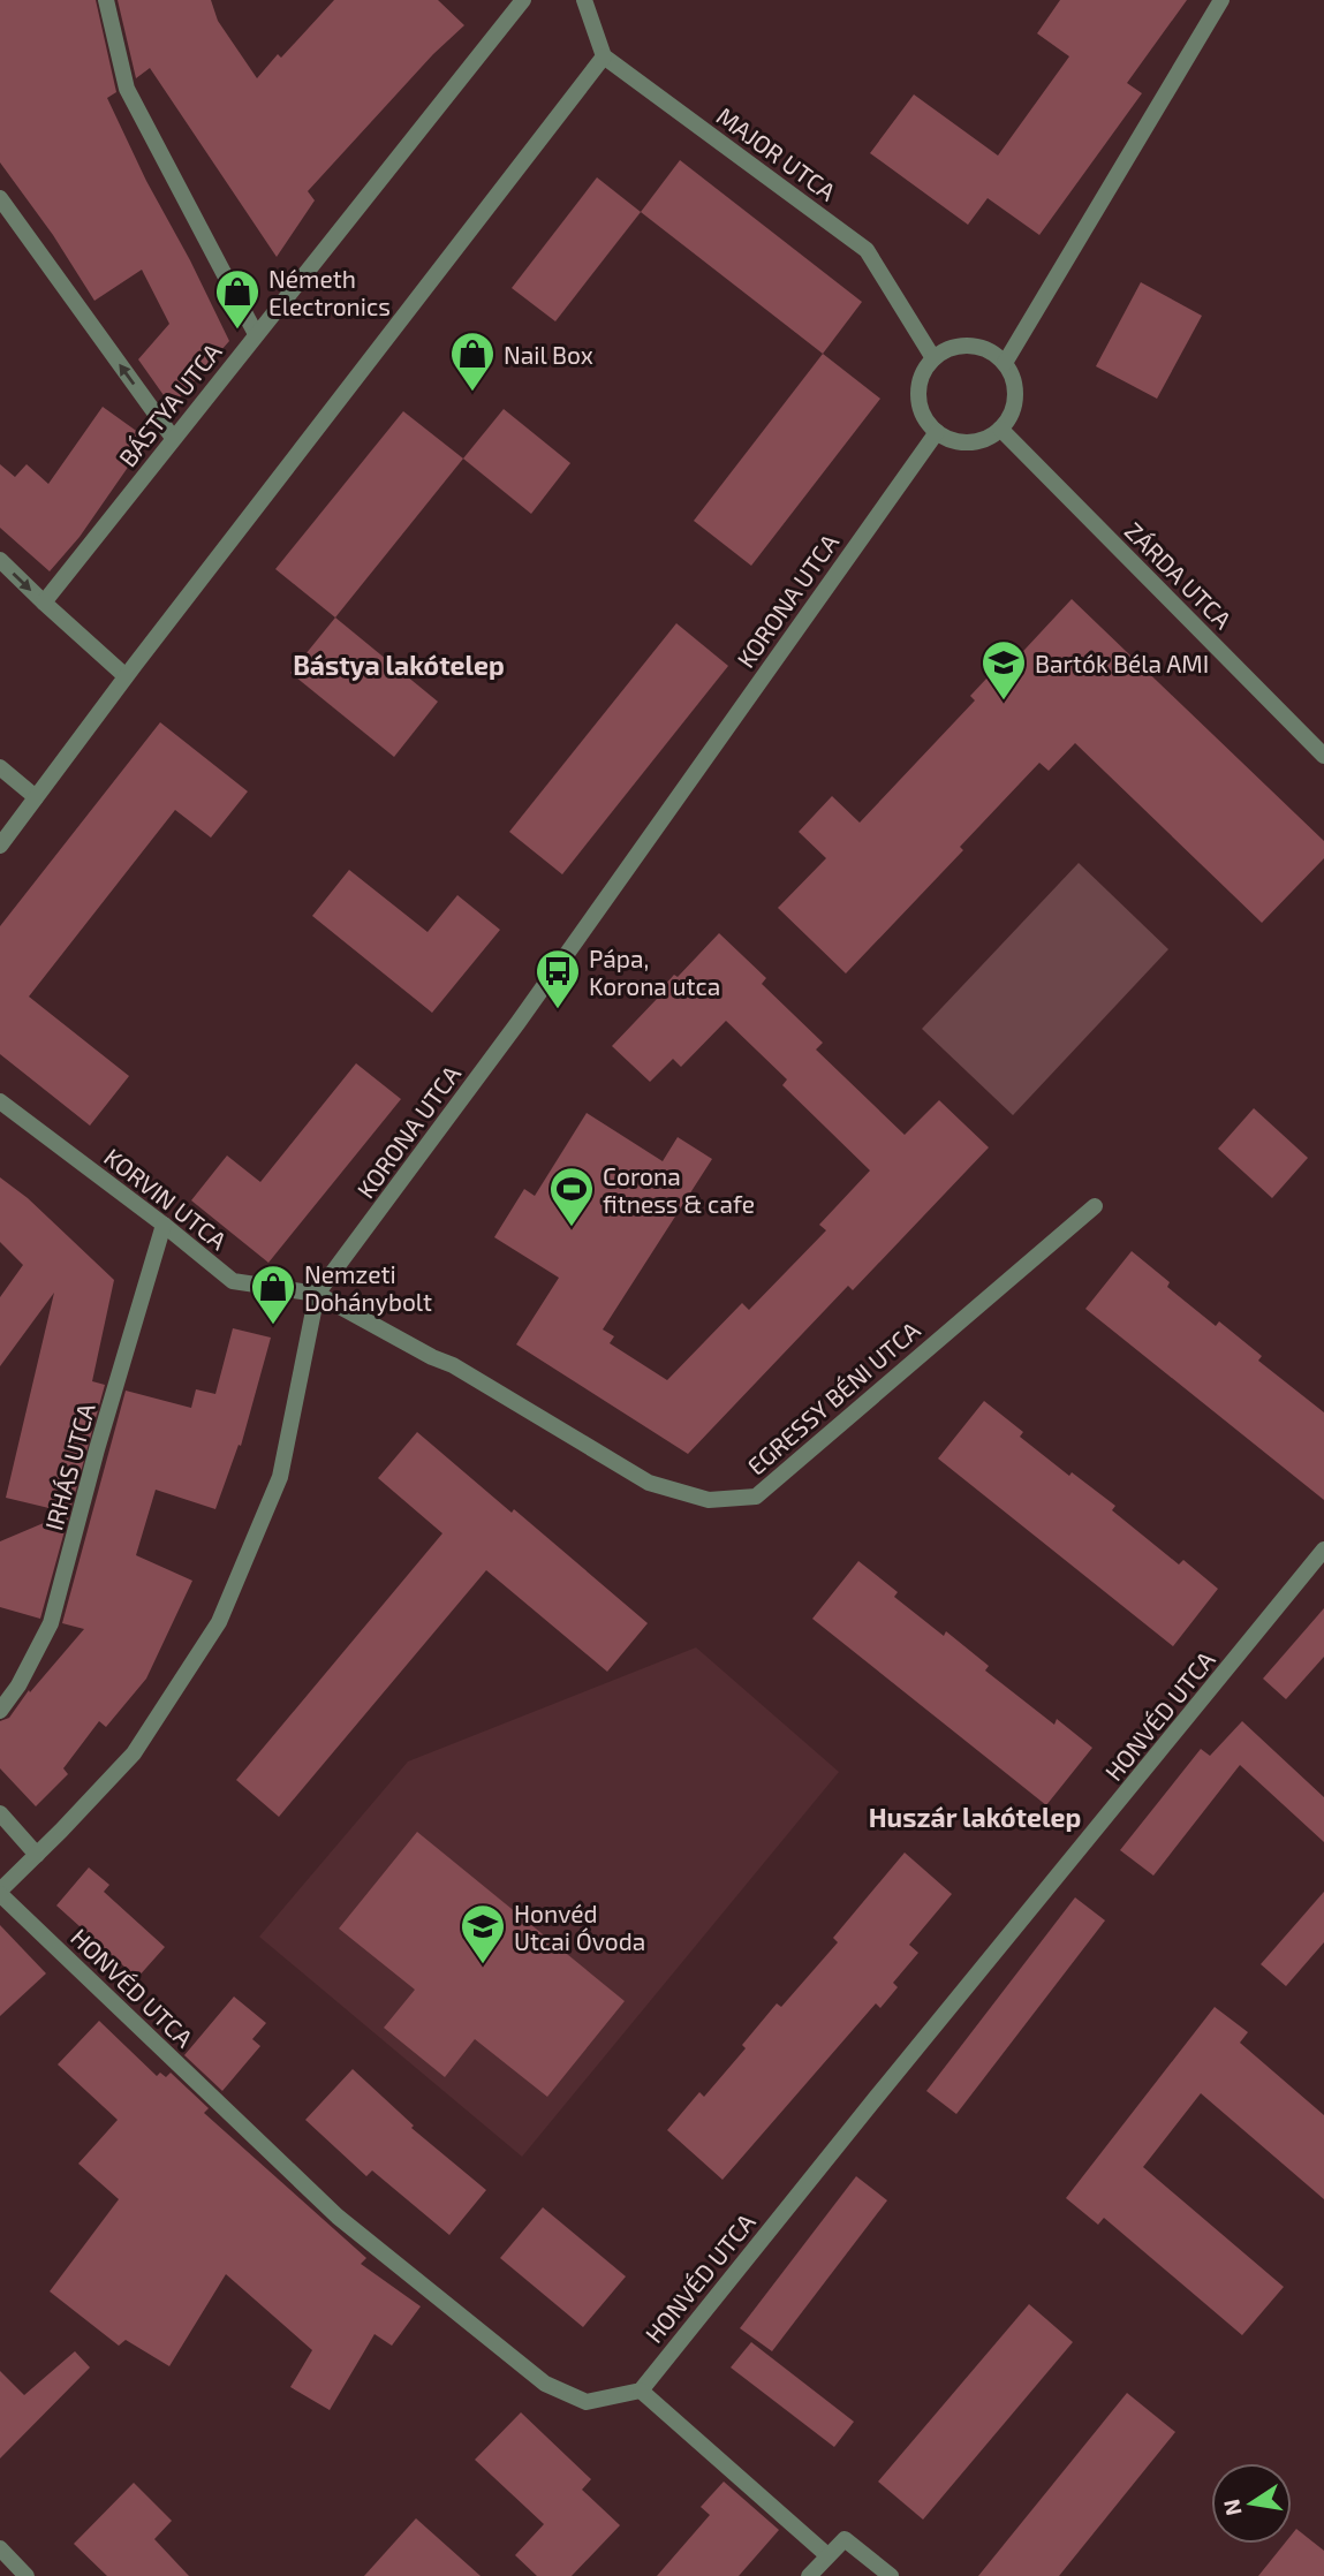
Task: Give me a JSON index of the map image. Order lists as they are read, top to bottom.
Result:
{
  "streets": {
    "street": [
      "MAJOR UTCA",
      "BÁSTYA UTCA",
      "ZÁRDA UTCA",
      "KORONA UTCA",
      "KORVIN UTCA",
      "EGRESSY BÉNI UTCA",
      "IRHÁS UTCA",
      "HONVÉD UTCA"
    ]
  },
  "crossings": [
    ["MAJOR UTCA", "ZÁRDA UTCA"],
    ["MAJOR UTCA", "KORONA UTCA"],
    ["ZÁRDA UTCA", "KORONA UTCA"],
    ["KORONA UTCA", "KORVIN UTCA"],
    ["KORONA UTCA", "EGRESSY BÉNI UTCA"],
    ["KORONA UTCA", "HONVÉD UTCA"],
    ["KORVIN UTCA", "EGRESSY BÉNI UTCA"],
    ["KORVIN UTCA", "IRHÁS UTCA"]
  ],
  "districts": ["Bástya lakótelep", "Huszár lakótelep"],
  "places": {
    "shop": ["Németh Electronics", "Nail Box", "Nemzeti Dohánybolt"],
    "school or university": ["Bartók Béla AMI", "Honvéd Utcai Óvoda"],
    "bus stop": ["Pápa, Korona utca"],
    "sports": ["Corona fitness & cafe"]
  },
  "north": "left"
}
